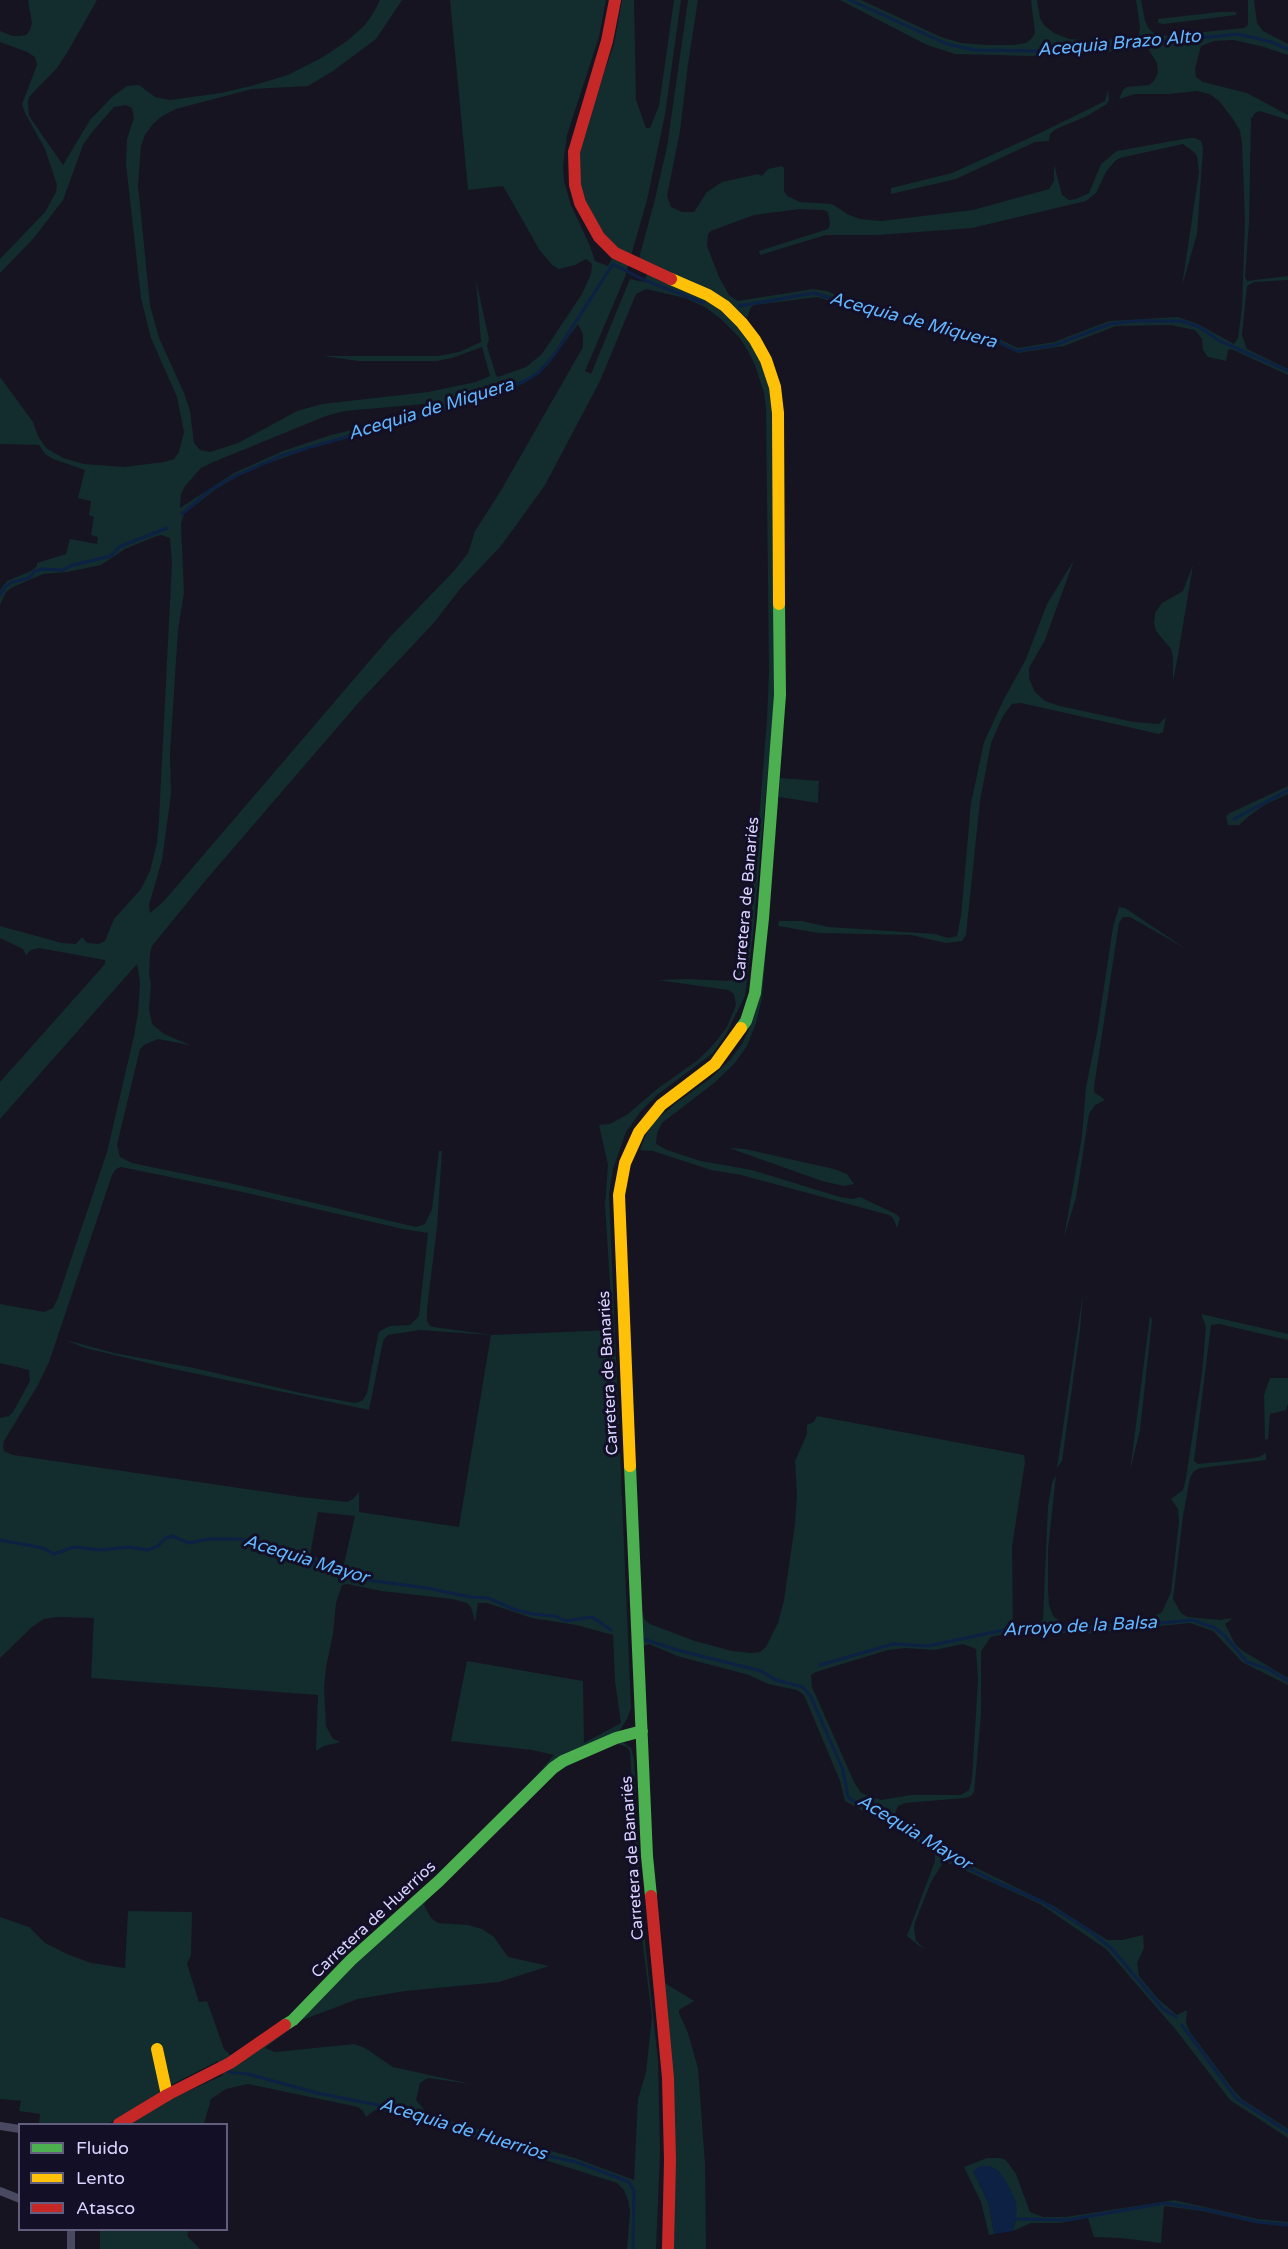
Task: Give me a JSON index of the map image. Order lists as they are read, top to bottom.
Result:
{
  "streets": {
    "street": ["Carretera de Banariés", "Carretera de Huerrios"]
  },
  "crossings": [
    ["Carretera de Banariés", "Carretera de Huerrios"]
  ],
  "water": [
    "Acequia Brazo Alto",
    "Acequia de Miquera",
    "Acequia Mayor",
    "Arroyo de la Balsa",
    "Acequia de Huerrios"
  ],
  "legend": ["Fluido", "Lento", "Atasco"]
}
